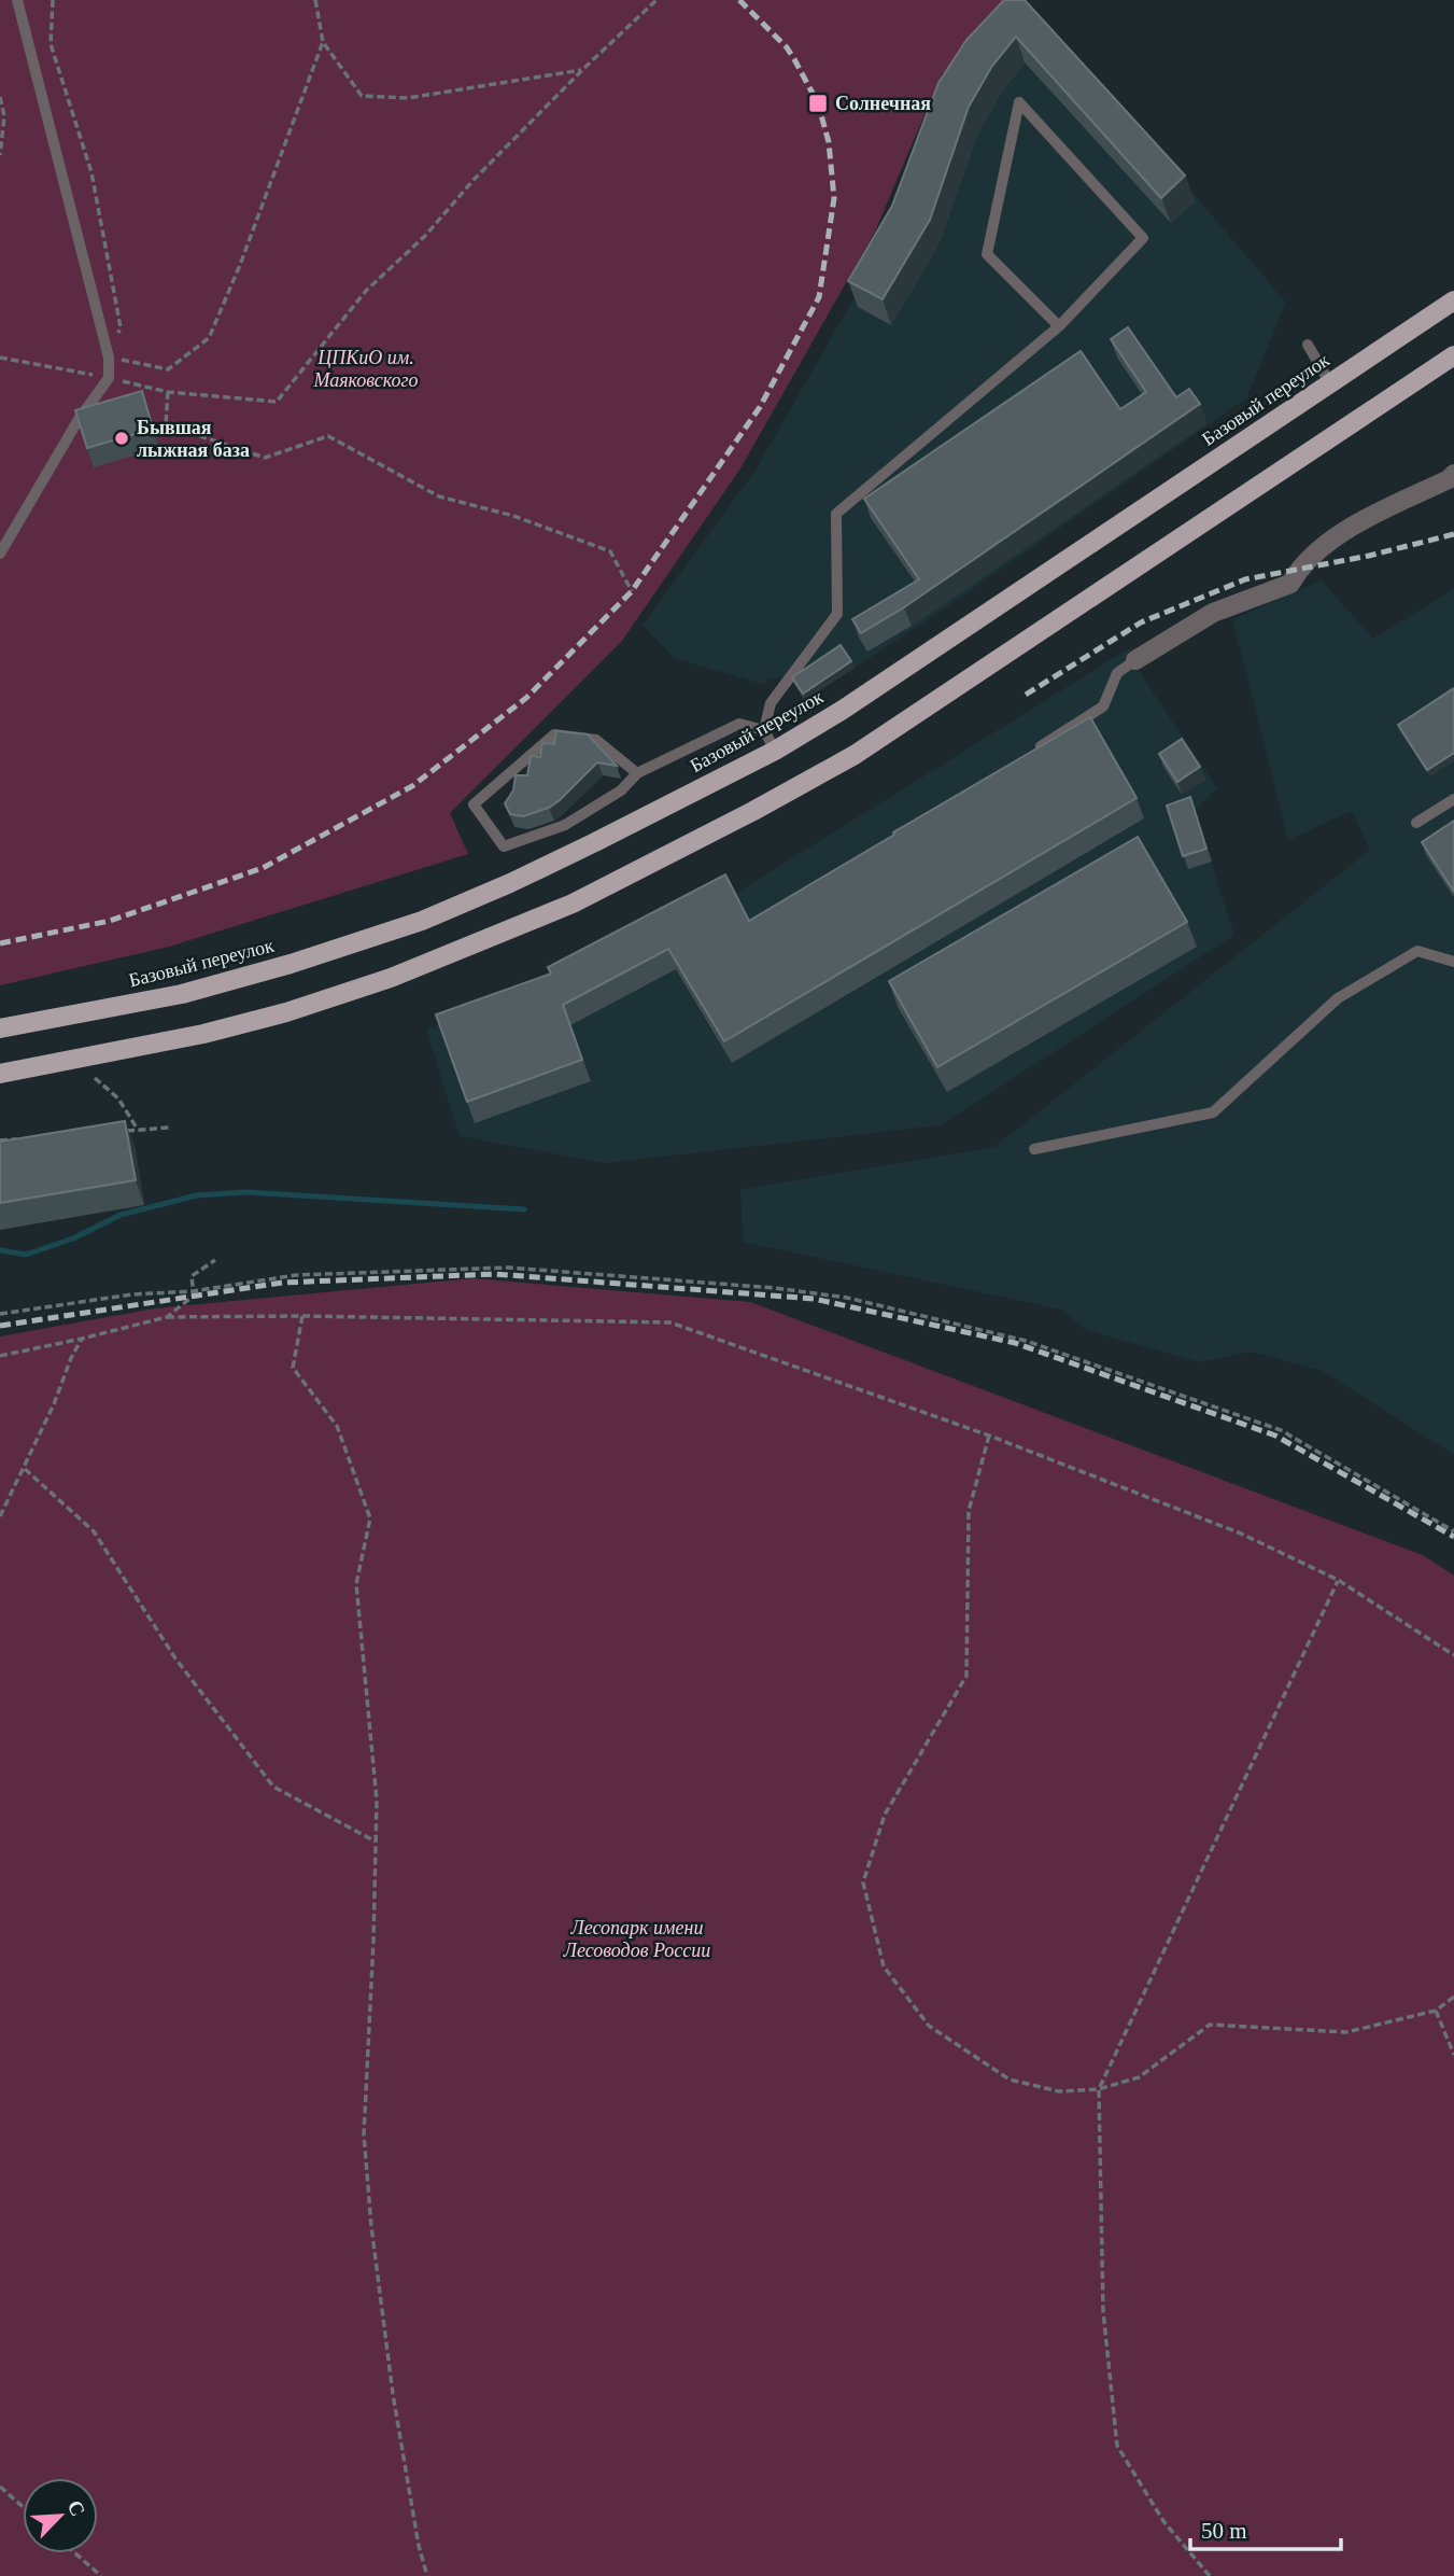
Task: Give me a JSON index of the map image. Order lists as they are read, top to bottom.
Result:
{
  "streets": {
    "main road": ["Базовый переулок"]
  },
  "parks": ["ЦПКиО им. Маяковского", "Лесопарк имени Лесоводов России"],
  "places": {
    "transit": ["Солнечная"],
    "other": ["Бывшая лыжная база"]
  },
  "scale_bar": "50 m",
  "north": "top right"
}
